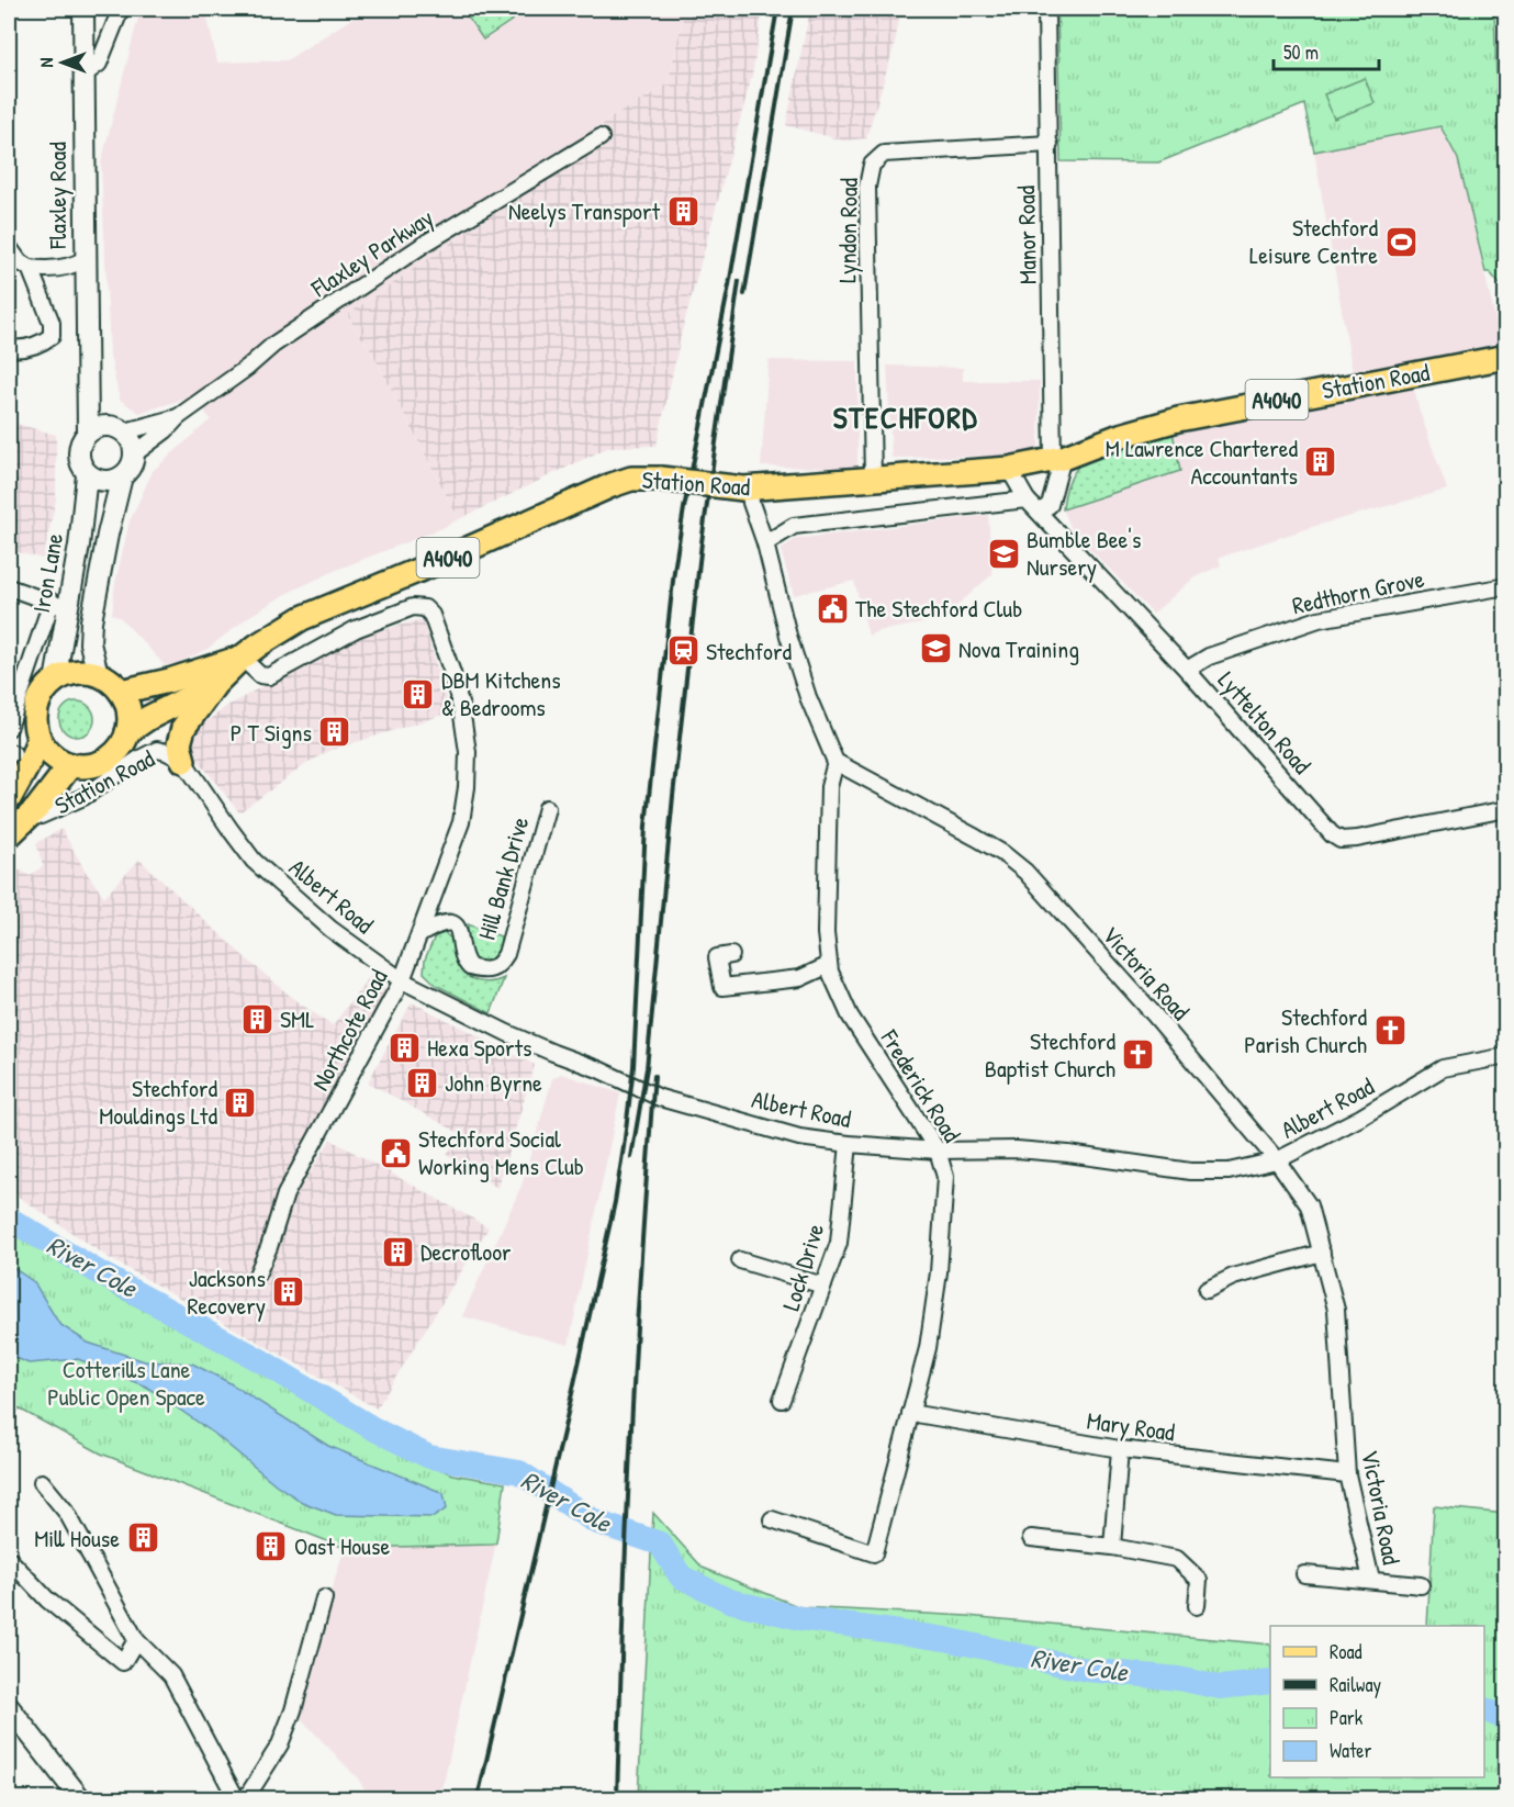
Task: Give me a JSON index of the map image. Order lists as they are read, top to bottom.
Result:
{
  "streets": {
    "main road": ["Station Road", "A4040"],
    "street": [
      "Flaxley Road",
      "Lyndon Road",
      "Manor Road",
      "Flaxley Parkway",
      "Iron Lane",
      "Redthorn Grove",
      "Lyttelton Road",
      "Hill Bank Drive",
      "Albert Road",
      "Victoria Road",
      "Northcote Road",
      "Frederick Road",
      "Lock Drive",
      "Mary Road"
    ]
  },
  "crossings": [
    ["Flaxley Road", "Flaxley Parkway"],
    ["Flaxley Road", "Iron Lane"],
    ["Lyndon Road", "Manor Road"],
    ["Lyndon Road", "Station Road"],
    ["Manor Road", "Station Road"],
    ["Flaxley Parkway", "Iron Lane"],
    ["Station Road", "A4040"],
    ["Station Road", "Lyttelton Road"],
    ["Station Road", "Albert Road"],
    ["Station Road", "Northcote Road"],
    ["A4040", "Iron Lane"],
    ["A4040", "Northcote Road"],
    ["Redthorn Grove", "Lyttelton Road"],
    ["Hill Bank Drive", "Northcote Road"],
    ["Albert Road", "Victoria Road"],
    ["Albert Road", "Northcote Road"],
    ["Albert Road", "Frederick Road"],
    ["Albert Road", "Lock Drive"],
    ["Victoria Road", "Frederick Road"],
    ["Victoria Road", "Mary Road"],
    ["Frederick Road", "Mary Road"]
  ],
  "districts": ["STECHFORD"],
  "water": ["River Cole"],
  "parks": ["Cotterills Lane Public Open Space"],
  "places": {
    "building": [
      "Neelys Transport",
      "M Lawrence Chartered Accountants",
      "DBM Kitchens & Bedrooms",
      "P T Signs",
      "SML",
      "Hexa Sports",
      "John Byrne",
      "Stechford Mouldings Ltd",
      "Decrofloor",
      "Jacksons Recovery",
      "Mill House",
      "Oast House"
    ],
    "sports": ["Stechford Leisure Centre"],
    "school or university": ["Bumble Bee's Nursery", "Nova Training"],
    "public building": ["The Stechford Club", "Stechford Social Working Mens Club"],
    "station": ["Stechford"],
    "church": ["Stechford Parish Church", "Stechford Baptist Church"]
  },
  "legend": [
    "Road",
    "Railway",
    "Park",
    "Water"
  ],
  "scale_bar": "50 m",
  "north": "left"
}
